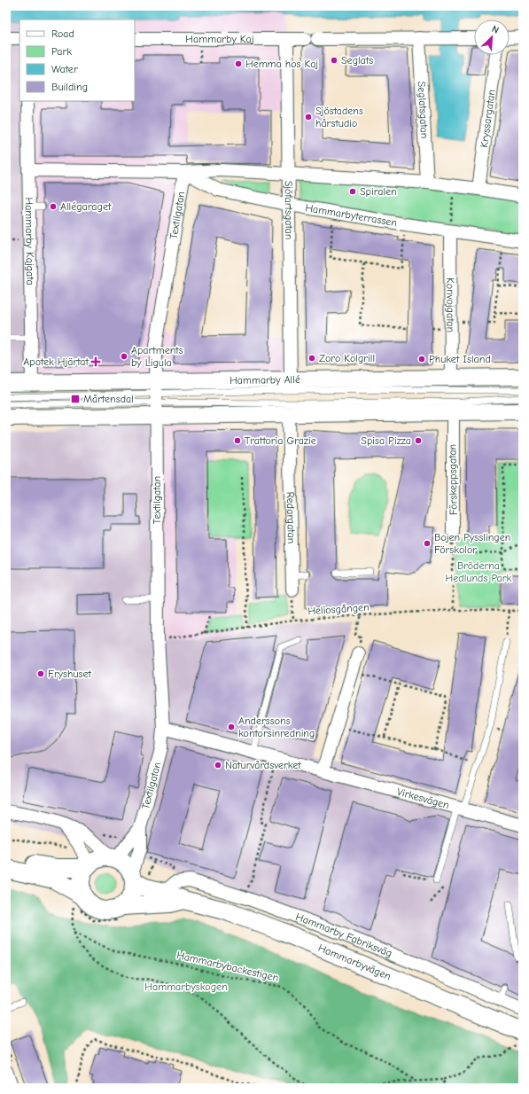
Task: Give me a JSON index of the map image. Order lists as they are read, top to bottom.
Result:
{
  "streets": {
    "main road": ["Hammarbyvägen"],
    "street": [
      "Hammarby Kaj",
      "Seglatsgatan",
      "Kryssargatan",
      "Sjöfartsgatan",
      "Textilgatan",
      "Hammarbyterrassen",
      "Hammarby Kajgata",
      "Konvojgatan",
      "Hammarby Allé",
      "Förskeppsgatan",
      "Redargatan",
      "Virkesvägen",
      "Hammarby Fabriksväg"
    ],
    "path": ["Heliosgången", "Hammarbybackestigen"]
  },
  "crossings": [
    ["Hammarby Kaj", "Sjöfartsgatan"],
    ["Seglatsgatan", "Hammarbyterrassen"],
    ["Kryssargatan", "Hammarbyterrassen"],
    ["Sjöfartsgatan", "Hammarbyterrassen"],
    ["Sjöfartsgatan", "Hammarby Allé"],
    ["Textilgatan", "Hammarbyterrassen"],
    ["Textilgatan", "Hammarby Allé"],
    ["Textilgatan", "Heliosgången"],
    ["Textilgatan", "Virkesvägen"],
    ["Textilgatan", "Hammarbyvägen"],
    ["Hammarbyterrassen", "Hammarby Kajgata"],
    ["Hammarbyterrassen", "Konvojgatan"],
    ["Hammarby Kajgata", "Hammarby Allé"],
    ["Konvojgatan", "Hammarby Allé"],
    ["Hammarby Allé", "Förskeppsgatan"],
    ["Hammarby Allé", "Redargatan"],
    ["Hammarby Fabriksväg", "Hammarbyvägen"]
  ],
  "parks": ["Bröderna Hedlunds Park", "Hammarbyskogen"],
  "places": {
    "other": [
      "Seglats",
      "Hemma hos Kaj",
      "Sjöstadens hårstudio",
      "Spiralen",
      "Allégaraget",
      "Apartments by Ligula",
      "Zoro Kolgrill",
      "Phuket Island",
      "Trattoria Grazie",
      "Spisa Pizza",
      "Bojen Pysslingen Förskolor",
      "Fryshuset",
      "Anderssons kontorsinredning",
      "Naturvårdsverket"
    ],
    "health": ["Apotek Hjärtat"],
    "transit": ["Mårtensdal"]
  },
  "legend": [
    "Road",
    "Park",
    "Water",
    "Building"
  ],
  "north": "top right"
}
